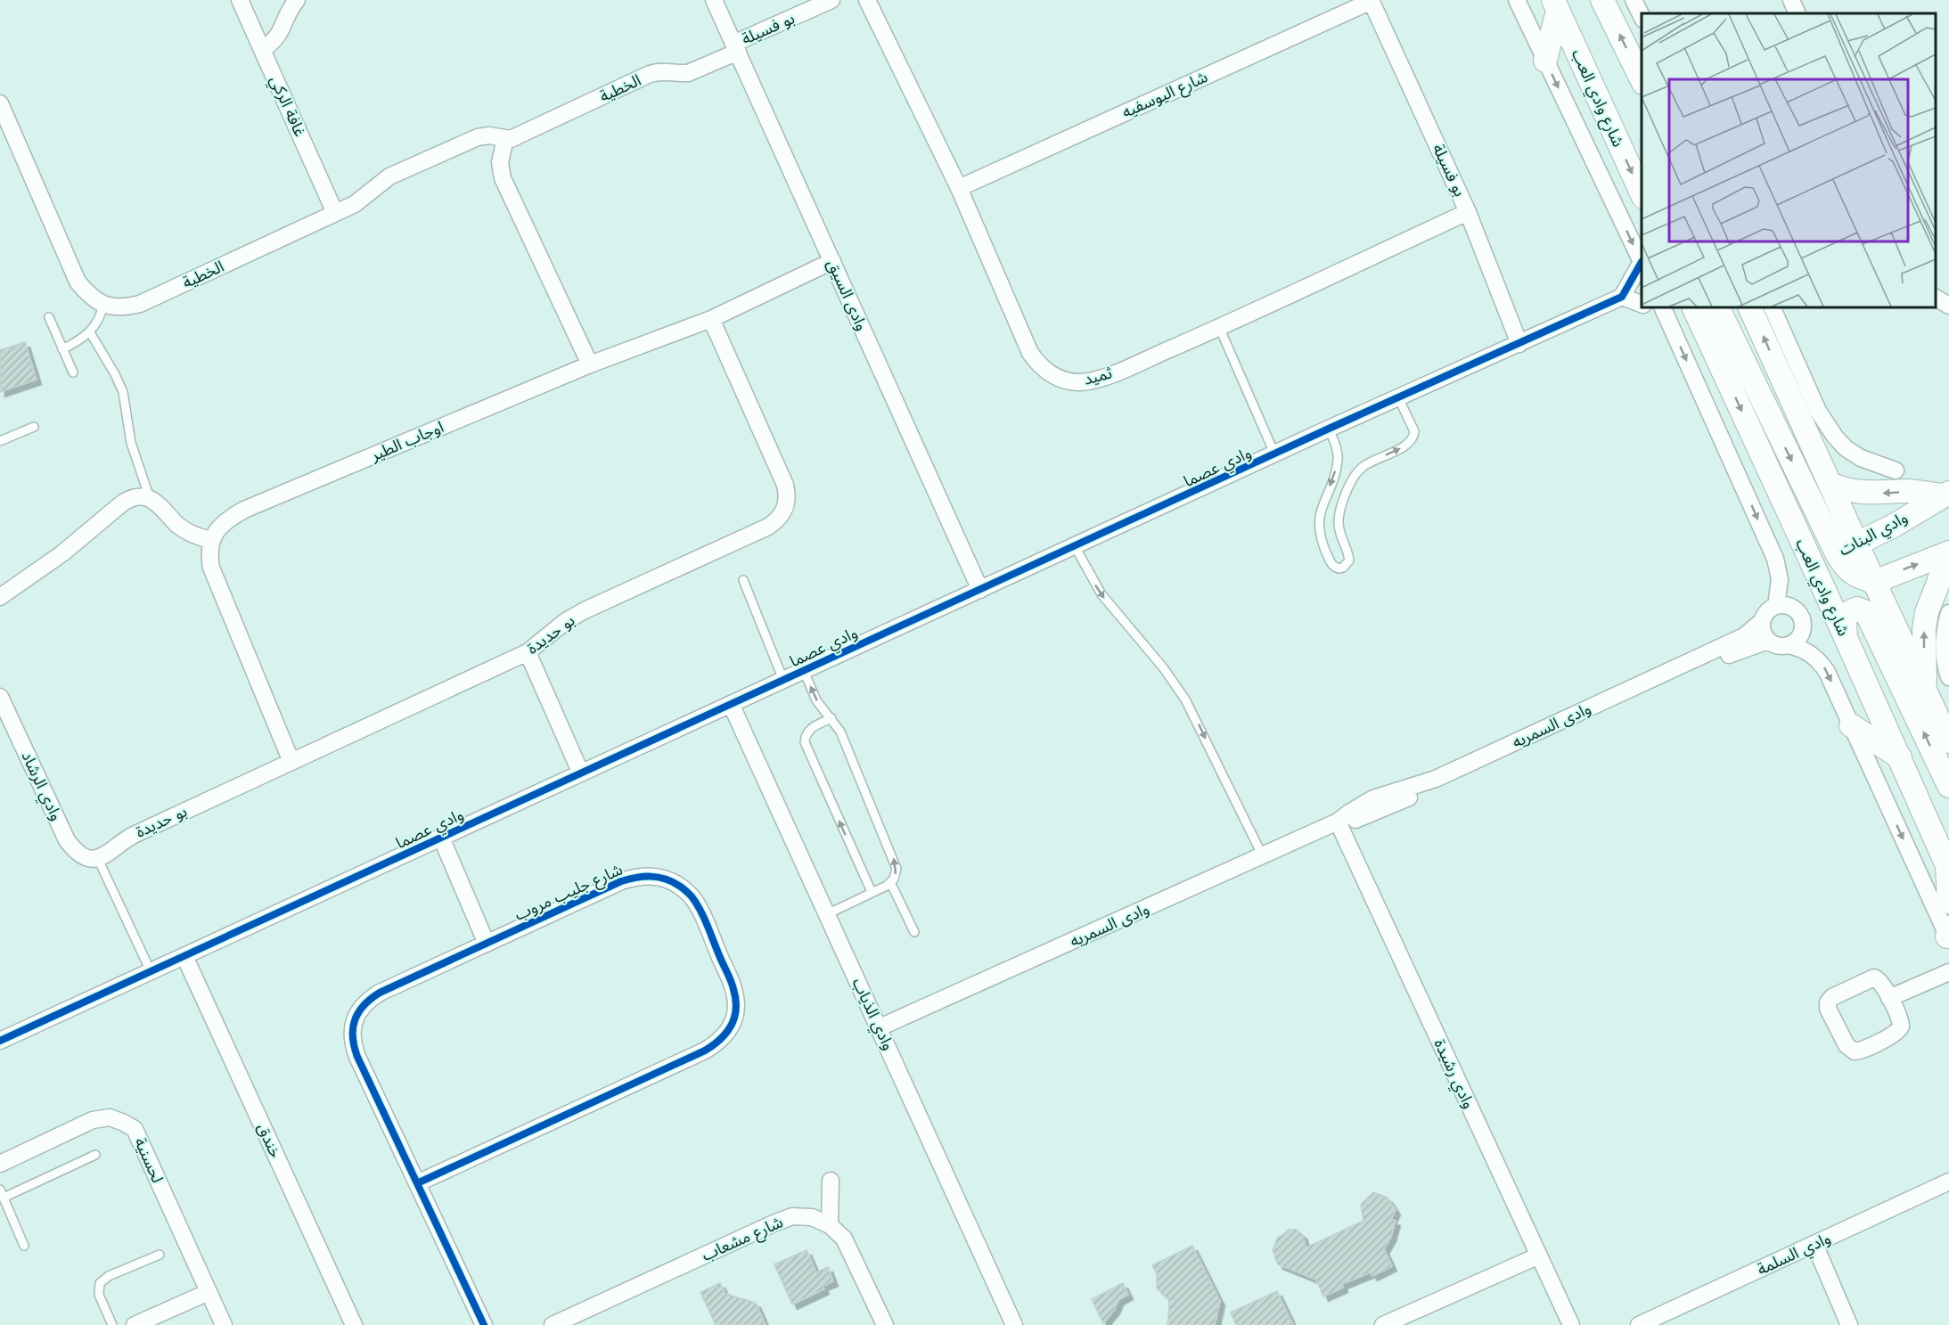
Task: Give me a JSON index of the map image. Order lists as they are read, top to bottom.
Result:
{
  "streets": {
    "street": [
      "بو فسيلة",
      "الخطية",
      "شارع اليوسفيه",
      "شارع وادي العب",
      "غافة الركي",
      "وادى السيق",
      "ثميد",
      "اوجاب الطير",
      "وادي عصما",
      "وادي البنات",
      "بو حديدة",
      "وادى السمريه",
      "وادي الرشاد",
      "شارع جليب مروب",
      "وادي الذياب",
      "وادي رشيدة",
      "خندق",
      "لحسنية",
      "شارع مشعاب",
      "وادي السلمة"
    ]
  },
  "crossings": [
    ["بو فسيلة", "الخطية"],
    ["بو فسيلة", "شارع اليوسفيه"],
    ["بو فسيلة", "وادى السيق"],
    ["بو فسيلة", "ثميد"],
    ["بو فسيلة", "وادي عصما"],
    ["الخطية", "غافة الركي"],
    ["الخطية", "وادى السيق"],
    ["شارع اليوسفيه", "ثميد"],
    ["شارع وادي العب", "وادي البنات"],
    ["وادى السيق", "اوجاب الطير"],
    ["وادى السيق", "وادي عصما"],
    ["اوجاب الطير", "بو حديدة"],
    ["وادي عصما", "وادي الذياب"],
    ["وادي عصما", "خندق"],
    ["بو حديدة", "وادي الرشاد"],
    ["وادى السمريه", "وادي الذياب"],
    ["وادى السمريه", "وادي رشيدة"]
  ]
}
